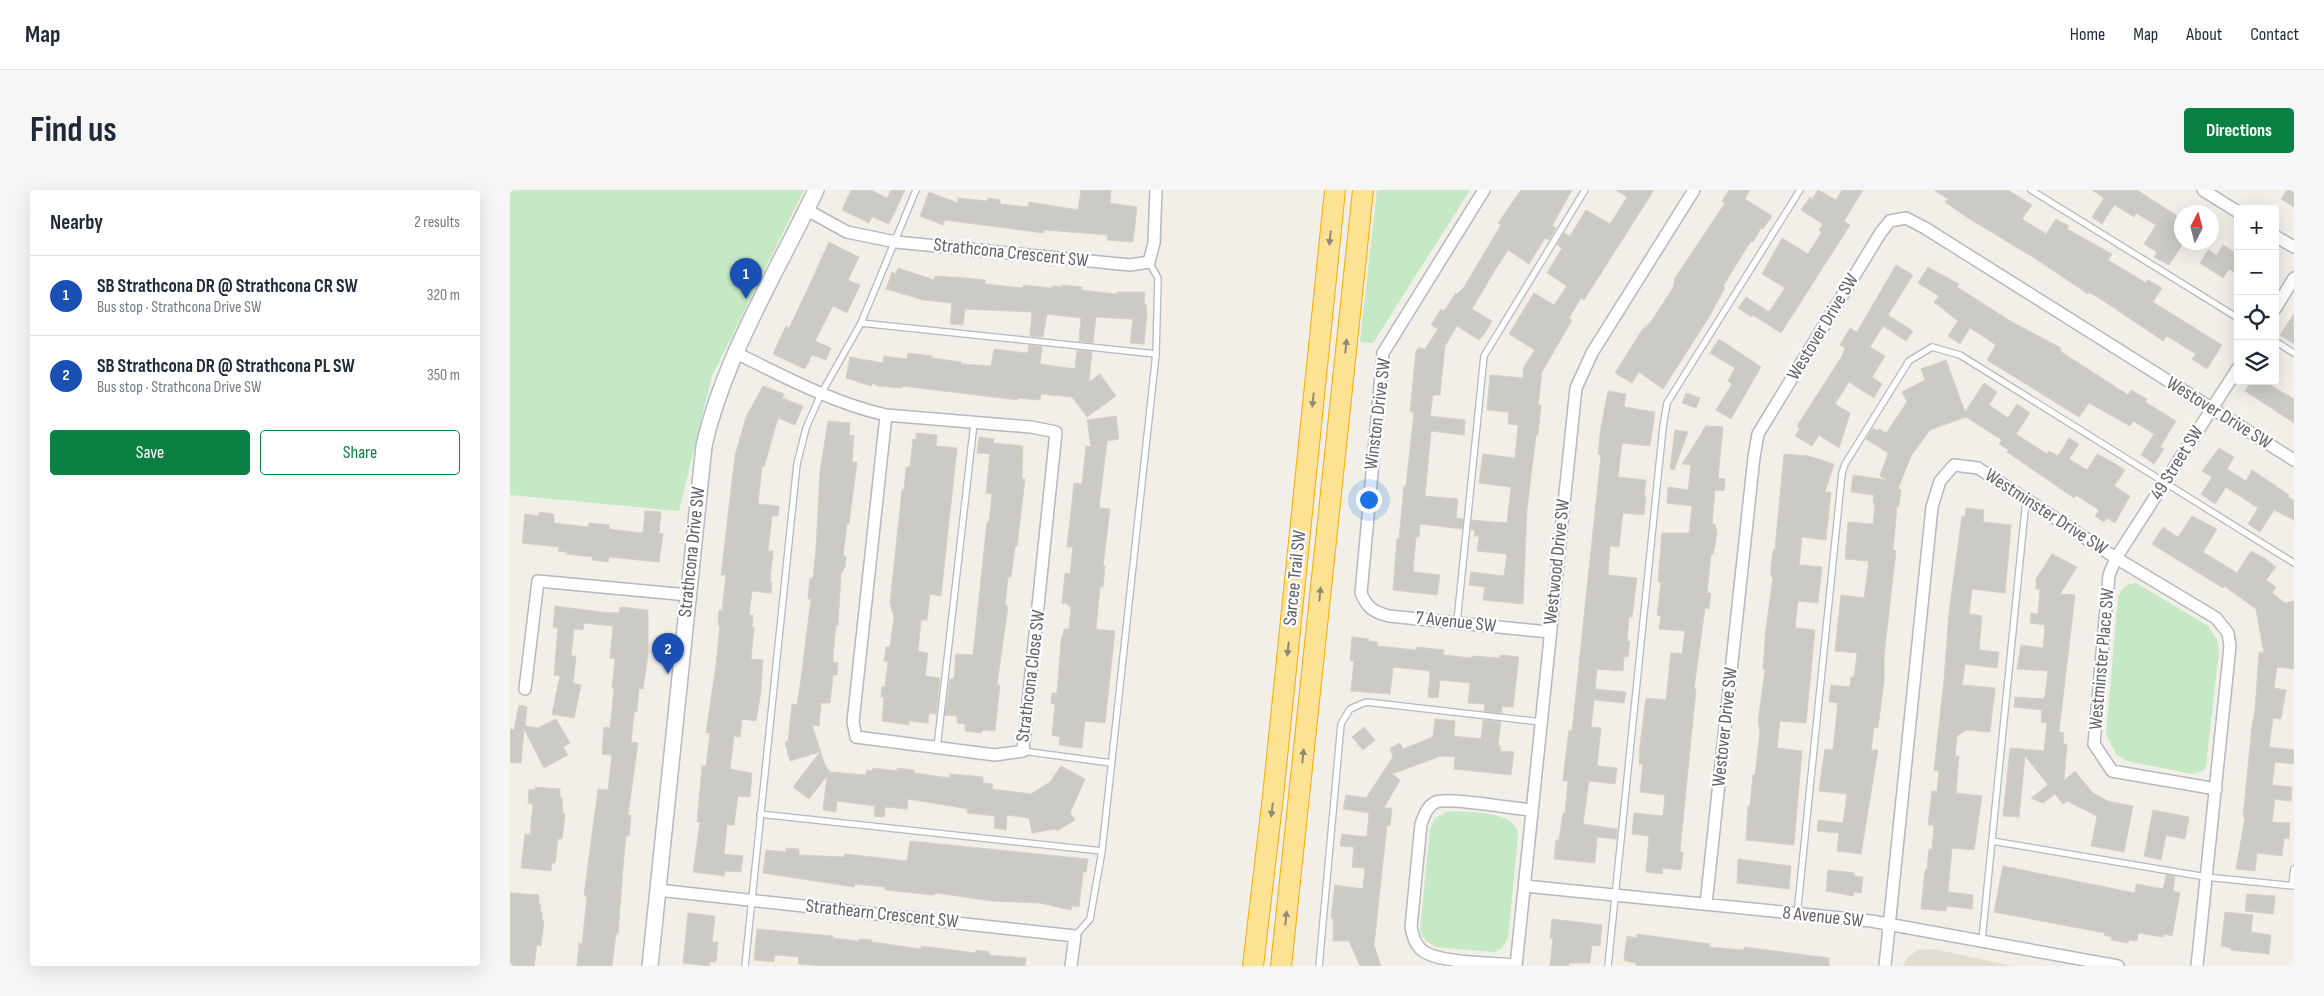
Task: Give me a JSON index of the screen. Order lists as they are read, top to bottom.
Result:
{
  "streets": {
    "highway": ["Sarcee Trail SW"],
    "street": [
      "Strathcona Crescent SW",
      "Westover Drive SW",
      "Winston Drive SW",
      "49 Street SW",
      "Westminster Drive SW",
      "Strathcona Drive SW",
      "Westwood Drive SW",
      "7 Avenue SW",
      "Westminster Place SW",
      "Strathcona Close SW",
      "Strathearn Crescent SW",
      "8 Avenue SW"
    ]
  },
  "crossings": [
    ["Strathcona Crescent SW", "Strathcona Drive SW"],
    ["Westover Drive SW", "49 Street SW"],
    ["Westover Drive SW", "8 Avenue SW"],
    ["Winston Drive SW", "7 Avenue SW"],
    ["49 Street SW", "Westminster Drive SW"],
    ["49 Street SW", "Westminster Place SW"],
    ["Westminster Drive SW", "Westminster Place SW"],
    ["Westminster Drive SW", "8 Avenue SW"],
    ["Strathcona Drive SW", "Strathcona Close SW"],
    ["Strathcona Drive SW", "Strathearn Crescent SW"],
    ["Westwood Drive SW", "7 Avenue SW"],
    ["Westwood Drive SW", "8 Avenue SW"]
  ],
  "north": "top",
  "page": {
    "header": "Map",
    "nav": [
      "Home",
      "Map",
      "About",
      "Contact"
    ],
    "buttons": [
      "Directions",
      ["Save", "Share"]
    ],
    "title": "Find us",
    "heading": ["Nearby", "2 results"],
    "map_buttons": ["+", "−"],
    "list": [
      {
        "mark": "1",
        "name": "SB Strathcona DR @ Strathcona CR SW",
        "note": "Bus stop · Strathcona Drive SW",
        "value": "320 m"
      },
      {
        "mark": "2",
        "name": "SB Strathcona DR @ Strathcona PL SW",
        "note": "Bus stop · Strathcona Drive SW",
        "value": "350 m"
      }
    ],
    "pins": ["1", "2"]
  }
}
